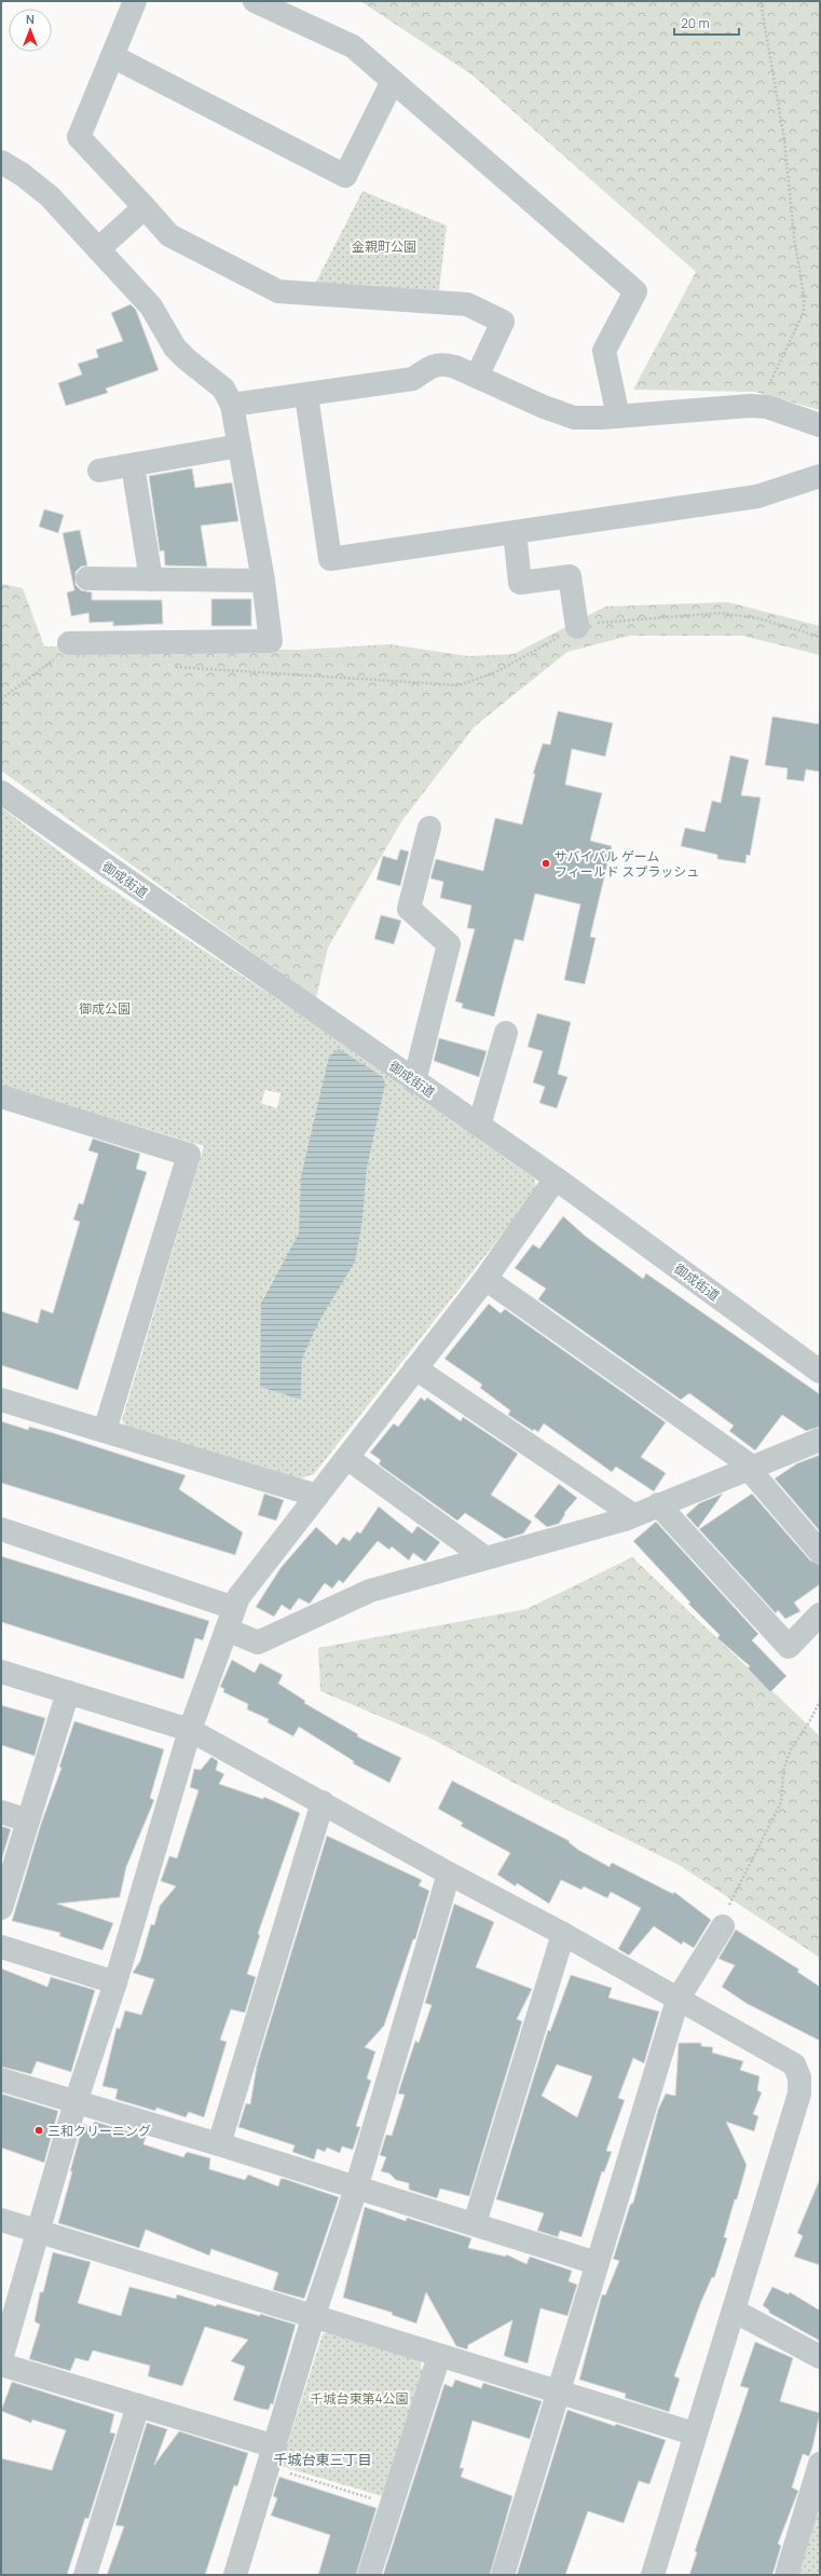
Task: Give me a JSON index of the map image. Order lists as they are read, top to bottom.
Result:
{
  "streets": {
    "street": ["御成街道"]
  },
  "districts": ["千城台東三丁目"],
  "parks": ["金親町公園", "御成公園", "千城台東第4公園"],
  "places": ["サバイバル ゲーム フィールド スプラッシュ", "三和クリーニング"],
  "scale_bar": "20 m",
  "north": "top"
}
